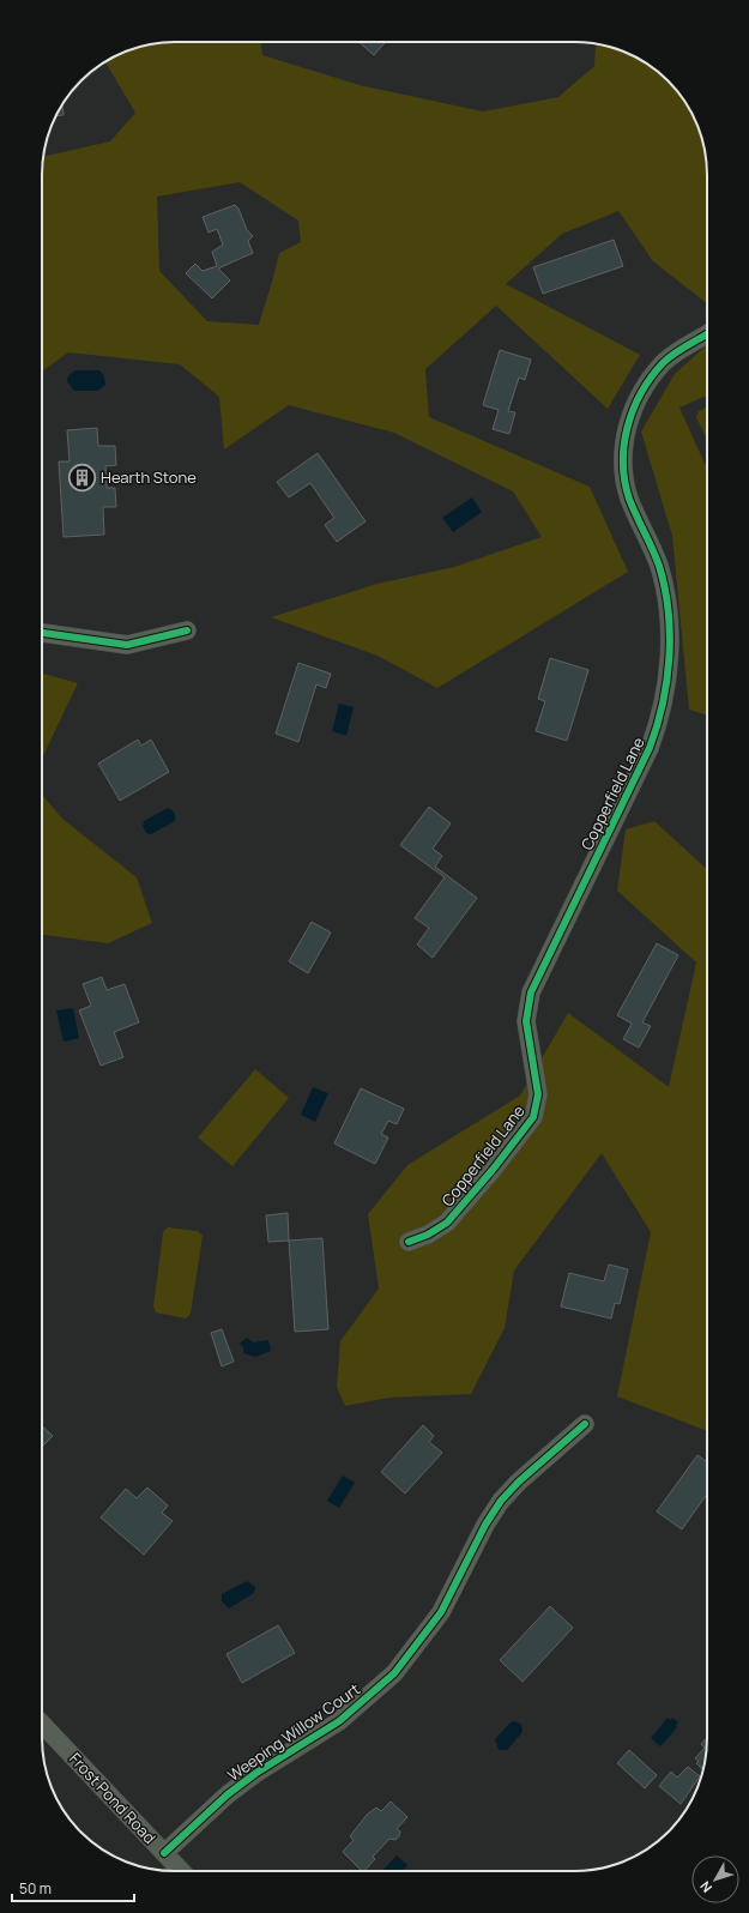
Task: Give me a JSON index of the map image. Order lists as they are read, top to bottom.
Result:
{
  "streets": {
    "street": ["Copperfield Lane", "Weeping Willow Court", "Frost Pond Road"]
  },
  "crossings": [
    ["Weeping Willow Court", "Frost Pond Road"]
  ],
  "places": {
    "building": ["Hearth Stone"]
  },
  "scale_bar": "50 m",
  "north": "bottom left"
}
